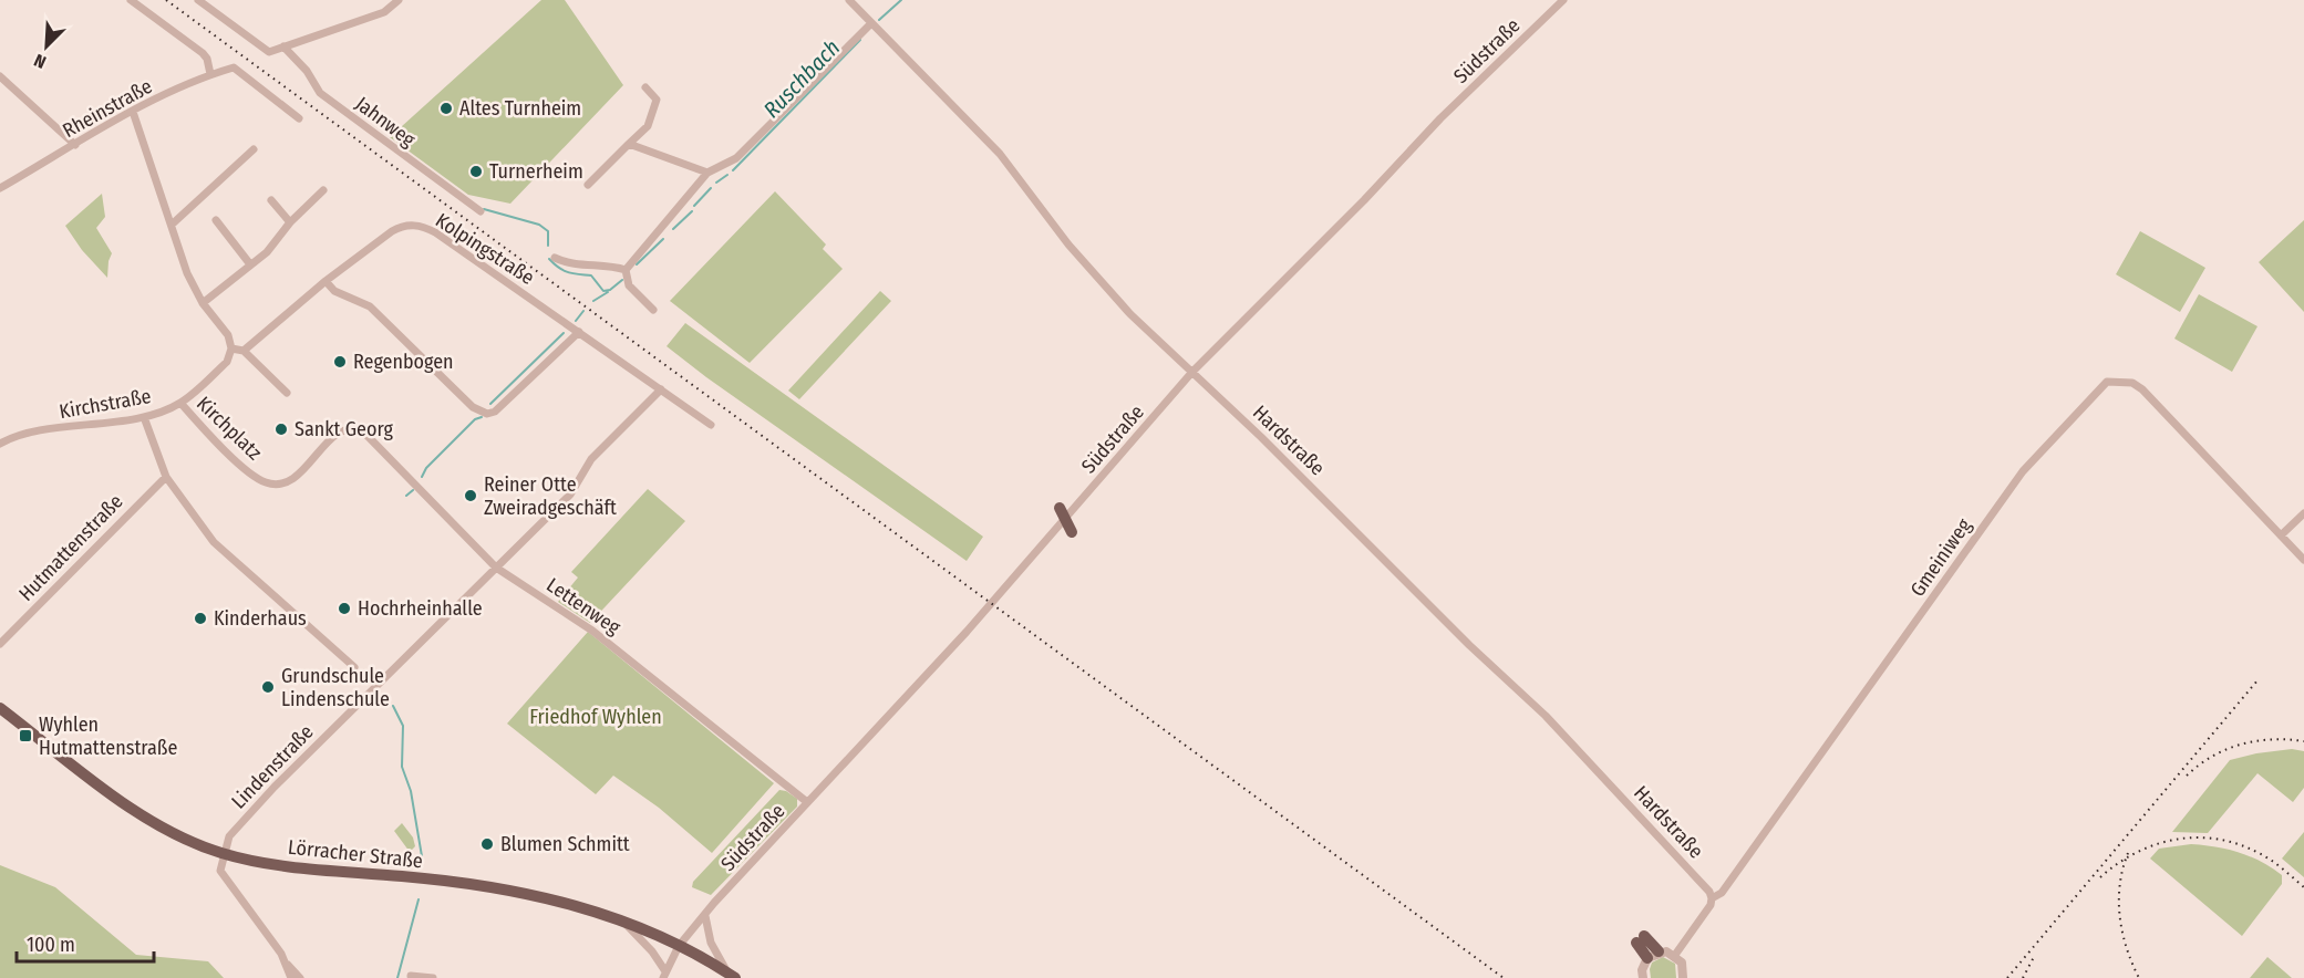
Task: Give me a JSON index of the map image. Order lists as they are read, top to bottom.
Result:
{
  "streets": {
    "main road": ["Lörracher Straße"],
    "street": [
      "Südstraße",
      "Rheinstraße",
      "Jahnweg",
      "Kolpingstraße",
      "Kirchstraße",
      "Kirchplatz",
      "Hardstraße",
      "Hutmattenstraße",
      "Gmeiniweg",
      "Lettenweg",
      "Lindenstraße"
    ]
  },
  "crossings": [
    ["Südstraße", "Hardstraße"],
    ["Südstraße", "Lettenweg"],
    ["Südstraße", "Lörracher Straße"],
    ["Kolpingstraße", "Lindenstraße"],
    ["Kirchstraße", "Kirchplatz"],
    ["Kirchplatz", "Lettenweg"],
    ["Hardstraße", "Gmeiniweg"],
    ["Lettenweg", "Lindenstraße"],
    ["Lindenstraße", "Lörracher Straße"]
  ],
  "water": ["Ruschbach"],
  "parks": ["Friedhof Wyhlen"],
  "places": {
    "other": [
      "Altes Turnheim",
      "Turnerheim",
      "Regenbogen",
      "Sankt Georg",
      "Reiner Otte Zweiradgeschäft",
      "Hochrheinhalle",
      "Kinderhaus",
      "Grundschule Lindenschule",
      "Blumen Schmitt"
    ],
    "transit": ["Wyhlen Hutmattenstraße"]
  },
  "scale_bar": "100 m",
  "north": "bottom left"
}
